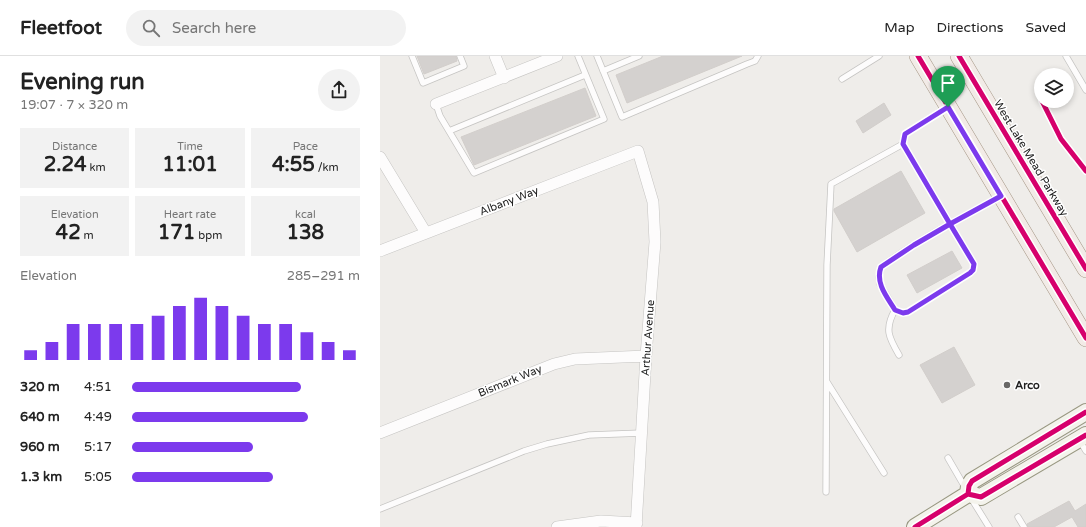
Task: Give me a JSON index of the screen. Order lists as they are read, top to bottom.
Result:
{
  "streets": {
    "main road": ["West Lake Mead Parkway"],
    "street": ["Albany Way", "Arthur Avenue", "Bismark Way"]
  },
  "crossings": [
    ["Albany Way", "Arthur Avenue"],
    ["Arthur Avenue", "Bismark Way"]
  ],
  "places": ["Arco"],
  "page": {
    "header": "Fleetfoot",
    "search": "Search here",
    "nav": ["Map", "Directions", "Saved"],
    "heading": ["Evening run", "19:07 · 7 × 320 m"],
    "stats": [
      ["Distance", "2.24 km"],
      ["Time", "11:01"],
      ["Pace", "4:55 /km"],
      ["Elevation", "42 m"],
      ["Heart rate", "171 bpm"],
      ["kcal", "138"]
    ],
    "chart": ["Elevation", "285–291 m"],
    "list": [
      {
        "name": "320 m",
        "note": "4:51"
      },
      {
        "name": "640 m",
        "note": "4:49"
      },
      {
        "name": "960 m",
        "note": "5:17"
      },
      {
        "name": "1.3 km",
        "note": "5:05"
      }
    ]
  }
}
